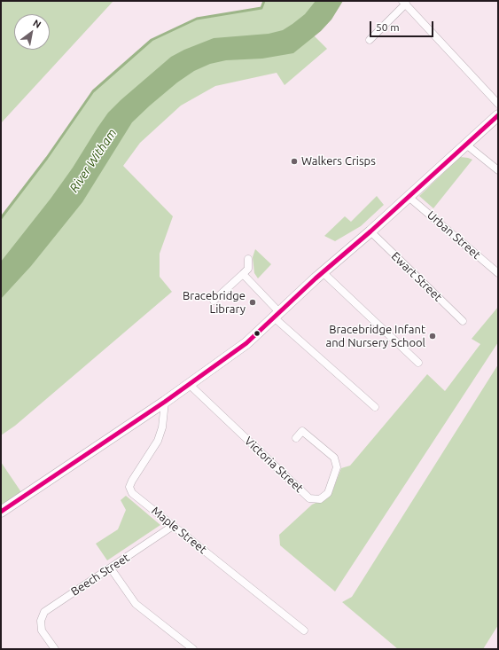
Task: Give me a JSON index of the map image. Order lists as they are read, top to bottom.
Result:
{
  "streets": {
    "street": [
      "Urban Street",
      "Ewart Street",
      "Victoria Street",
      "Maple Street",
      "Beech Street"
    ]
  },
  "crossings": [
    ["Maple Street", "Beech Street"]
  ],
  "water": ["River Witham"],
  "places": ["Walkers Crisps", "Bracebridge Library", "Bracebridge Infant and Nursery School"],
  "scale_bar": "50 m",
  "north": "top right"
}
